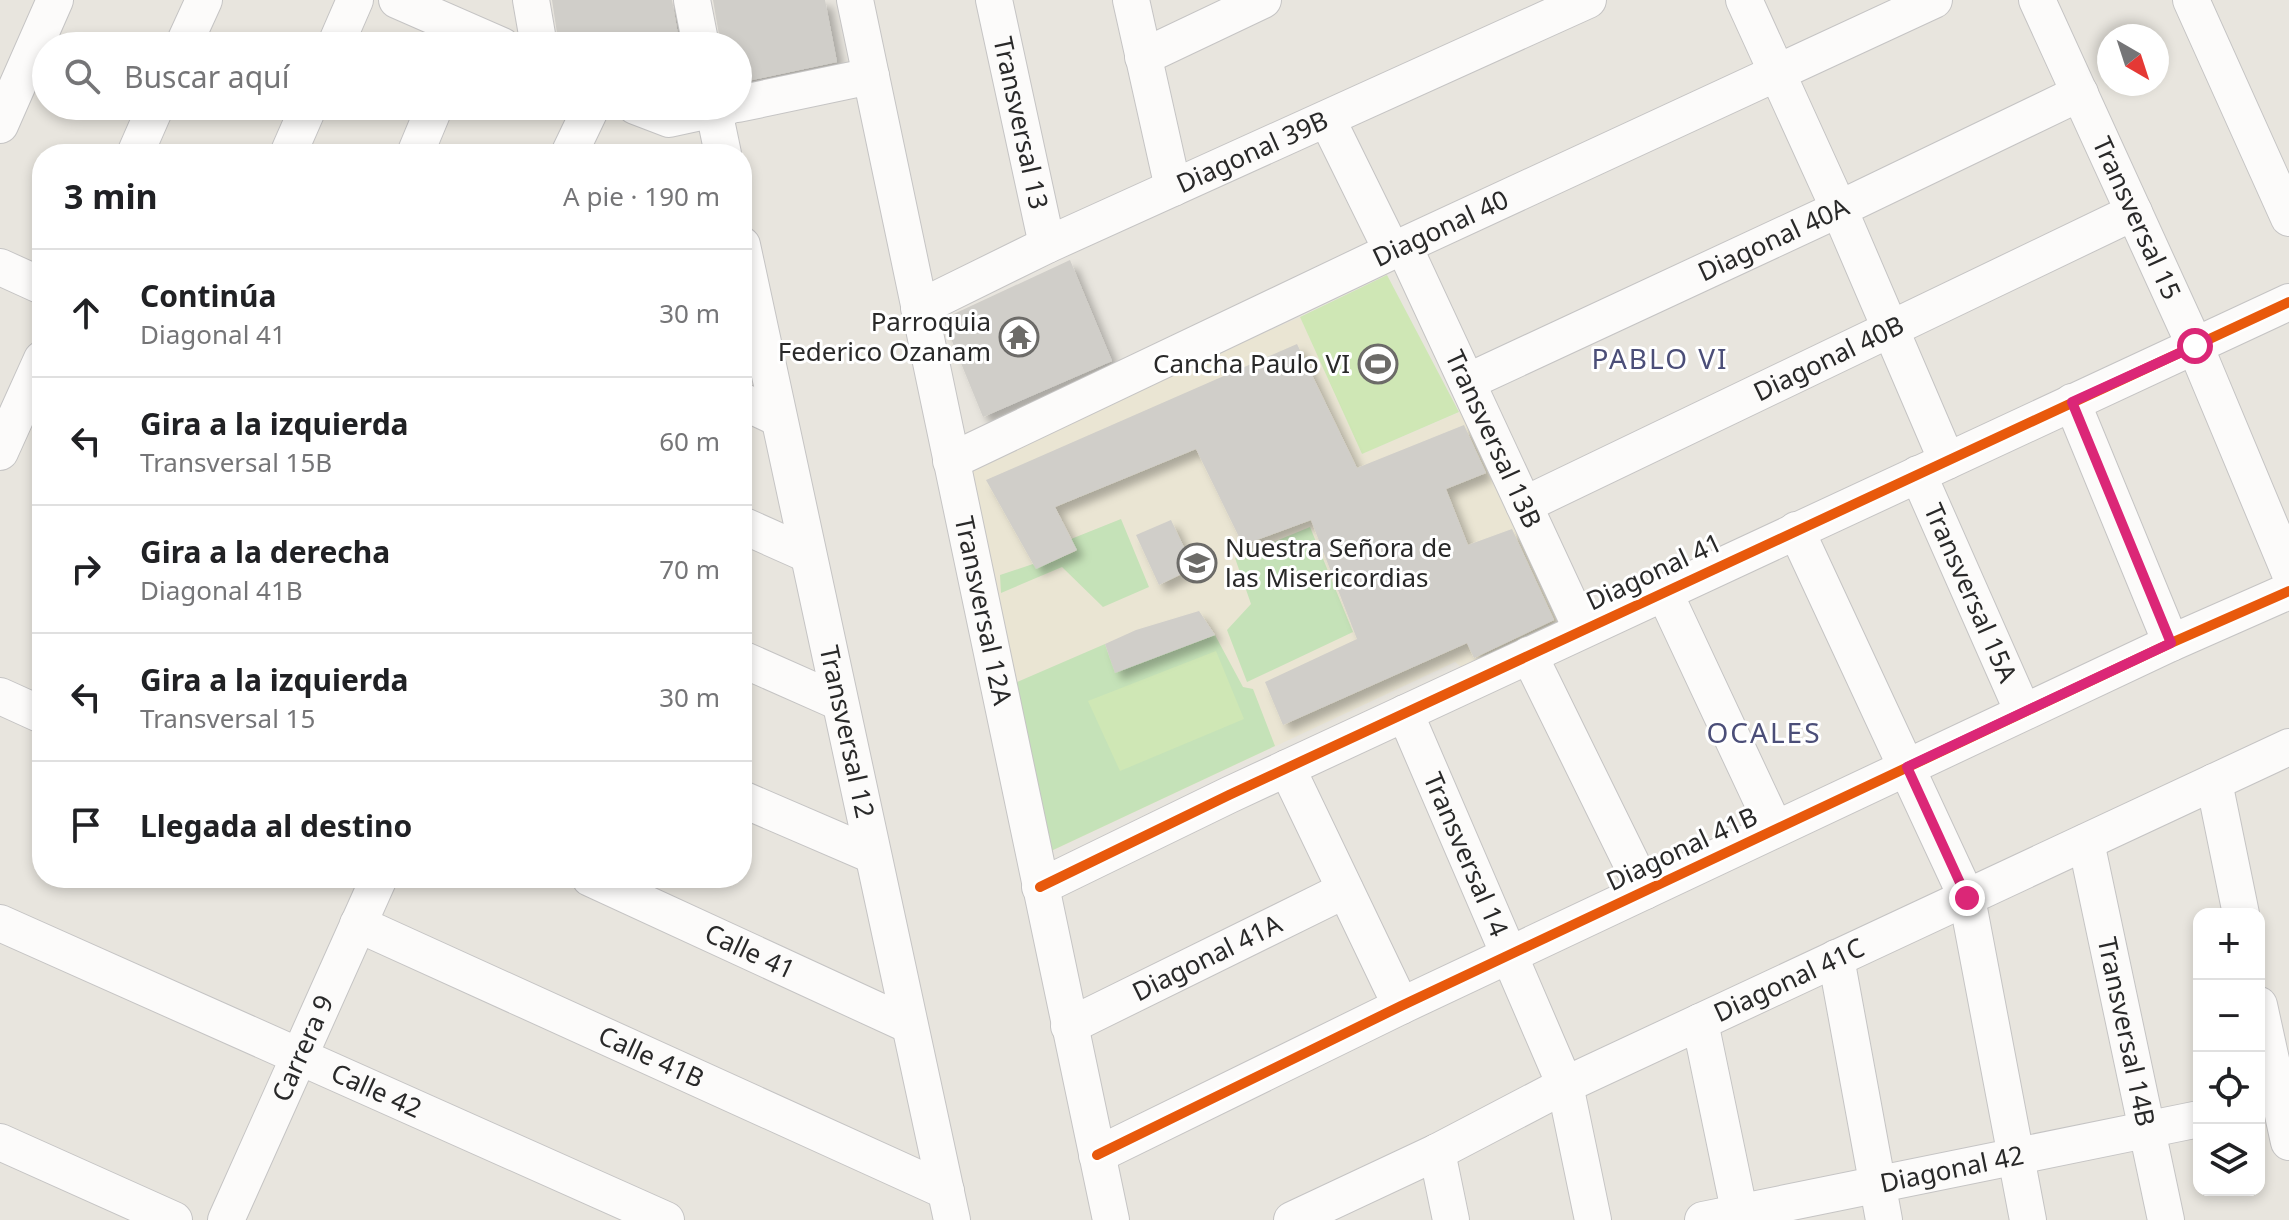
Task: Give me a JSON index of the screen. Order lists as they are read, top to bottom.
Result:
{
  "streets": {
    "street": [
      "Transversal 13",
      "Diagonal 39B",
      "Transversal 15",
      "Diagonal 40",
      "Diagonal 40A",
      "Diagonal 40B",
      "Transversal 13B",
      "Diagonal 41",
      "Transversal 15A",
      "Transversal 12A",
      "Transversal 12",
      "Diagonal 41B",
      "Transversal 14",
      "Calle 41",
      "Diagonal 41A",
      "Diagonal 41C",
      "Transversal 14B",
      "Carrera 9",
      "Calle 41B",
      "Calle 42",
      "Diagonal 42"
    ]
  },
  "crossings": [
    ["Transversal 13", "Diagonal 39B"],
    ["Diagonal 39B", "Transversal 13B"],
    ["Diagonal 39B", "Transversal 12A"],
    ["Transversal 15", "Diagonal 40A"],
    ["Transversal 15", "Diagonal 40B"],
    ["Transversal 15", "Diagonal 41"],
    ["Diagonal 40", "Transversal 13B"],
    ["Diagonal 40", "Transversal 12A"],
    ["Diagonal 40A", "Transversal 13B"],
    ["Diagonal 40B", "Transversal 13B"],
    ["Transversal 13B", "Diagonal 41"],
    ["Diagonal 41", "Transversal 15A"],
    ["Diagonal 41", "Transversal 12A"],
    ["Diagonal 41", "Transversal 14"],
    ["Transversal 15A", "Diagonal 41B"],
    ["Transversal 12A", "Diagonal 41B"],
    ["Transversal 12A", "Diagonal 41A"],
    ["Transversal 12", "Calle 41"],
    ["Transversal 12", "Calle 41B"],
    ["Diagonal 41B", "Transversal 14"],
    ["Transversal 14", "Diagonal 41C"],
    ["Diagonal 41C", "Transversal 14B"],
    ["Transversal 14B", "Diagonal 42"],
    ["Carrera 9", "Calle 41B"],
    ["Carrera 9", "Calle 42"]
  ],
  "districts": ["PABLO VI", "OCALES"],
  "places": {
    "temple": ["Parroquia Federico Ozanam"],
    "sports": ["Cancha Paulo VI"],
    "school or university": ["Nuestra Señora de las Misericordias"]
  },
  "north": "bottom right",
  "page": {
    "search": "Buscar aquí",
    "heading": ["3 min", "A pie · 190 m"],
    "list": [
      ["Continúa", "Diagonal 41", "30 m"],
      ["Gira a la izquierda", "Transversal 15B", "60 m"],
      ["Gira a la derecha", "Diagonal 41B", "70 m"],
      ["Gira a la izquierda", "Transversal 15", "30 m"],
      "Llegada al destino"
    ],
    "map_buttons": ["+", "−"]
  }
}
